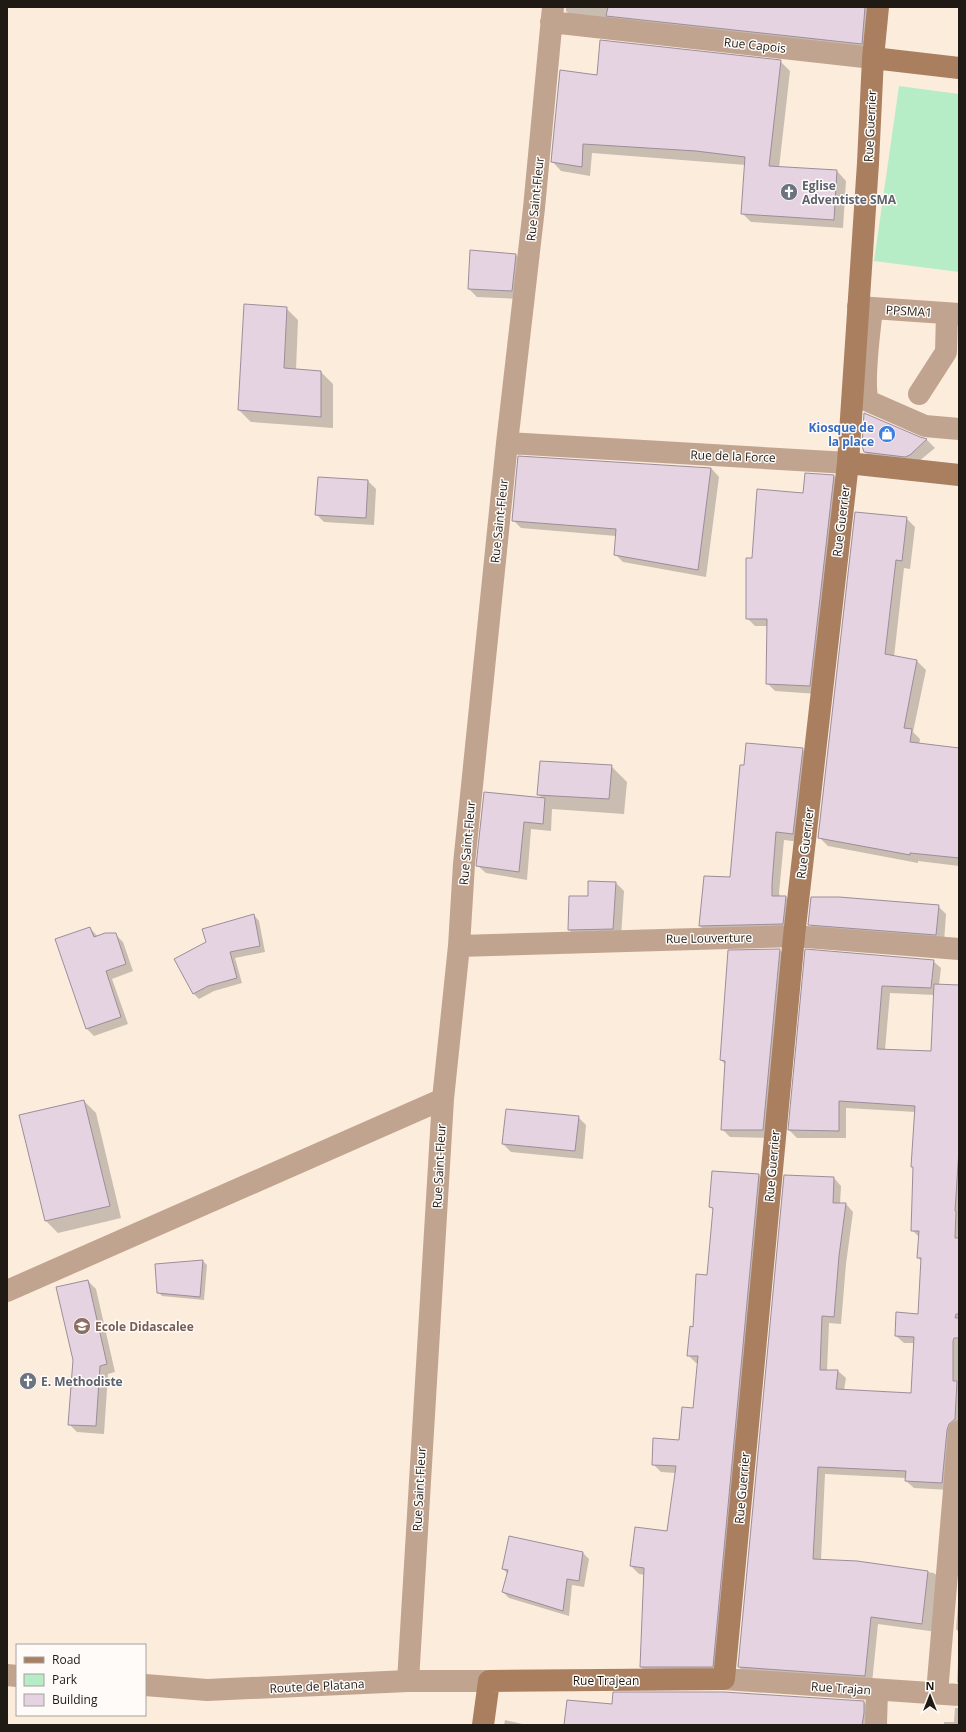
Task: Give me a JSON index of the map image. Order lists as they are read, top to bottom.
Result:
{
  "streets": {
    "street": [
      "Rue Capois",
      "Rue Guerrier",
      "Rue Saint-Fleur",
      "PPSMA1",
      "Rue de la Force",
      "Rue Louverture",
      "Rue Trajean",
      "Route de Platana",
      "Rue Trajan"
    ]
  },
  "crossings": [
    ["Rue Capois", "Rue Guerrier"],
    ["Rue Capois", "Rue Saint-Fleur"],
    ["Rue Guerrier", "PPSMA1"],
    ["Rue Guerrier", "Rue de la Force"],
    ["Rue Guerrier", "Rue Louverture"],
    ["Rue Guerrier", "Rue Trajean"],
    ["Rue Guerrier", "Rue Trajan"],
    ["Rue Saint-Fleur", "Rue de la Force"],
    ["Rue Saint-Fleur", "Rue Louverture"],
    ["Rue Saint-Fleur", "Route de Platana"],
    ["Rue Trajean", "Route de Platana"],
    ["Rue Trajean", "Rue Trajan"]
  ],
  "places": {
    "church": ["Eglise Adventiste SMA", "E. Methodiste"],
    "shop": ["Kiosque de la place"],
    "school or university": ["Ecole Didascalee"]
  },
  "legend": ["Road", "Park", "Building"],
  "north": "top"
}
